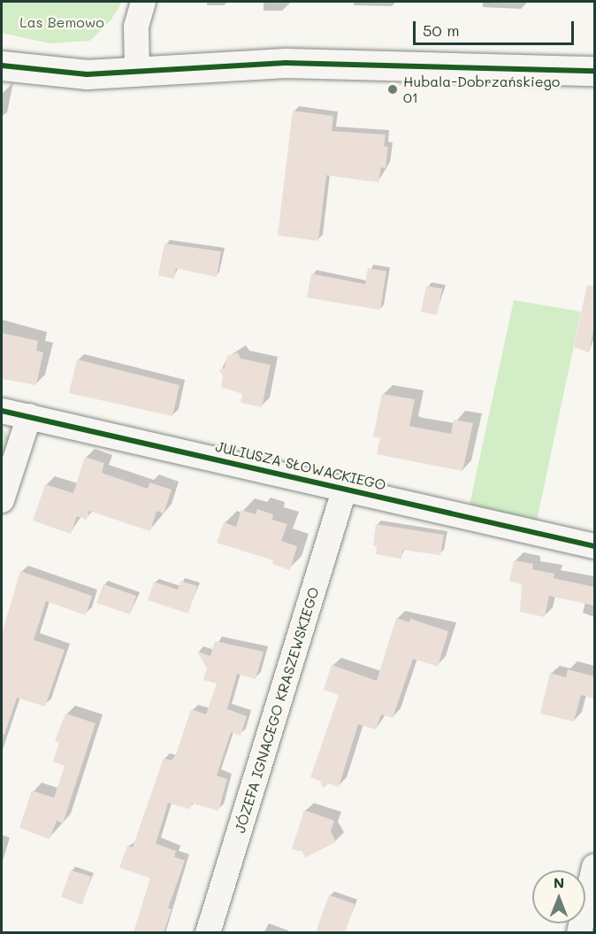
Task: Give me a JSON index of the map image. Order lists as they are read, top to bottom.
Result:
{
  "streets": {
    "street": ["JULIUSZA SŁOWACKIEGO", "JÓZEFA IGNACEGO KRASZEWSKIEGO"]
  },
  "crossings": [
    ["JULIUSZA SŁOWACKIEGO", "JÓZEFA IGNACEGO KRASZEWSKIEGO"]
  ],
  "parks": ["Las Bemowo"],
  "places": ["Hubala-Dobrzańskiego 01"],
  "scale_bar": "50 m",
  "north": "top"
}
